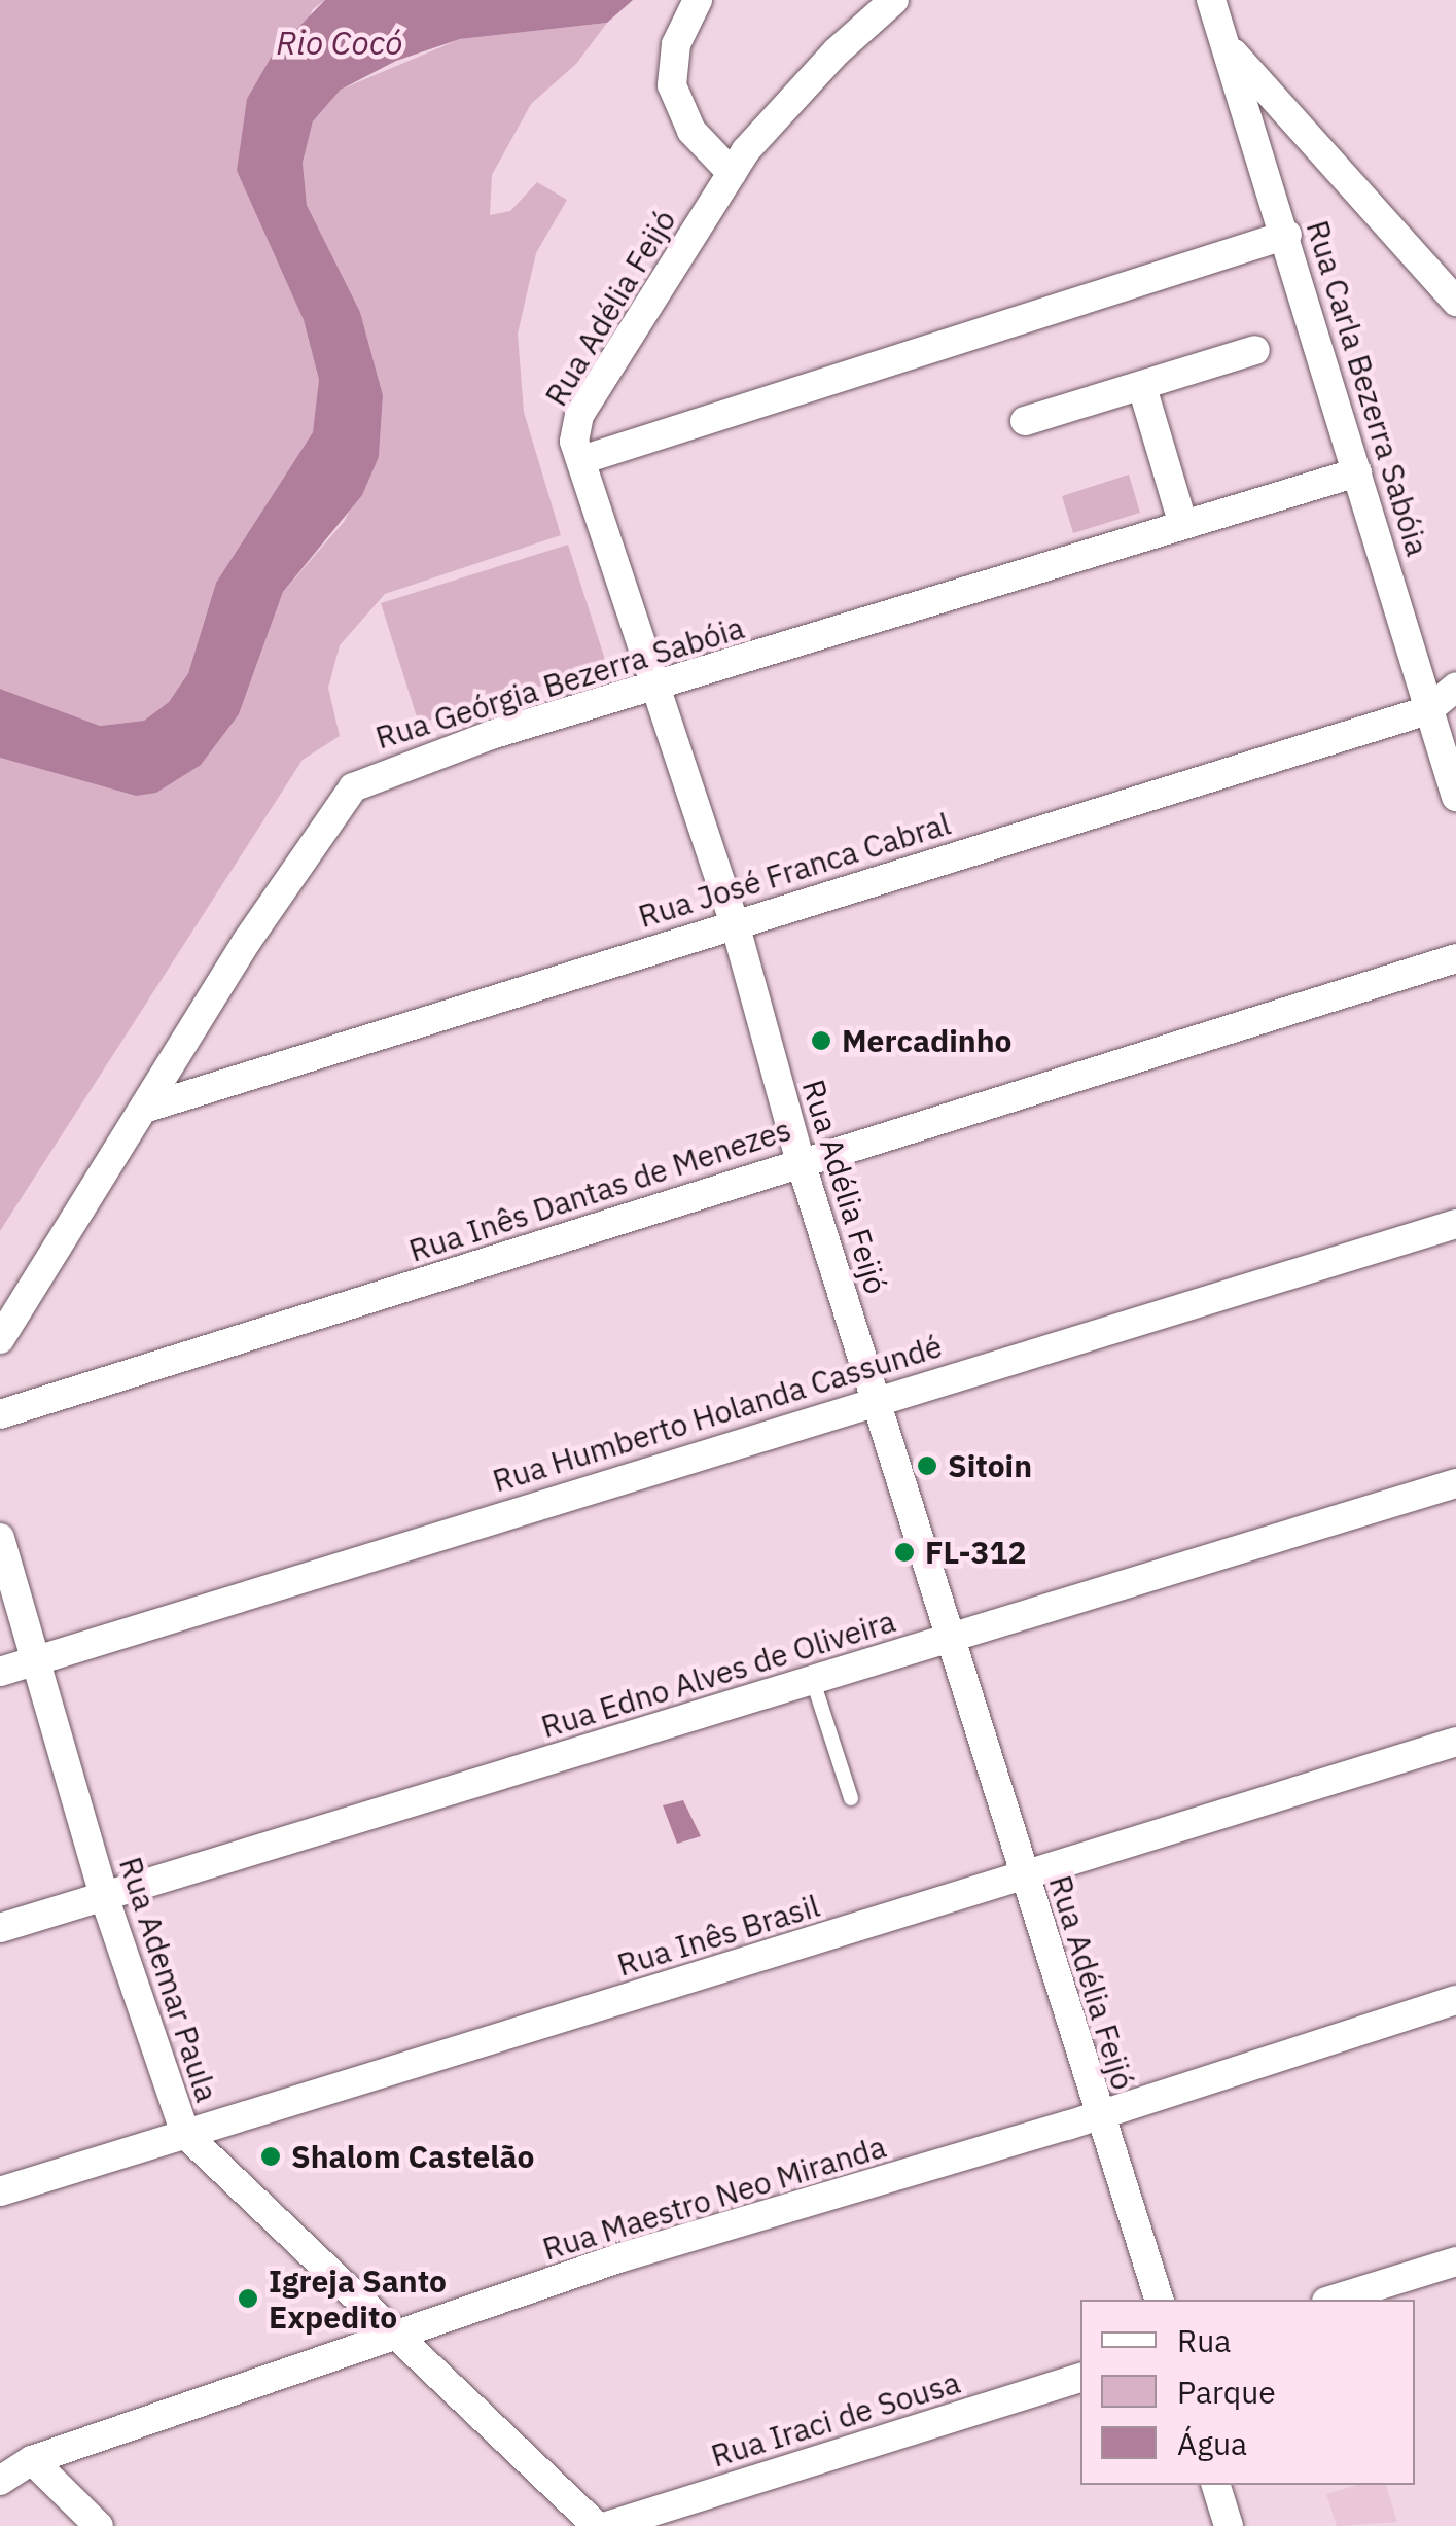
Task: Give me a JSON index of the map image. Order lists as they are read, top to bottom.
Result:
{
  "streets": {
    "street": [
      "Rua Adélia Feijó",
      "Rua Carla Bezerra Sabóia",
      "Rua Geórgia Bezerra Sabóia",
      "Rua José Franca Cabral",
      "Rua Inês Dantas de Menezes",
      "Rua Humberto Holanda Cassundé",
      "Rua Edno Alves de Oliveira",
      "Rua Inês Brasil",
      "Rua Ademar Paula",
      "Rua Maestro Neo Miranda",
      "Rua Iraci de Sousa"
    ]
  },
  "crossings": [
    ["Rua Adélia Feijó", "Rua Geórgia Bezerra Sabóia"],
    ["Rua Adélia Feijó", "Rua José Franca Cabral"],
    ["Rua Adélia Feijó", "Rua Inês Dantas de Menezes"],
    ["Rua Adélia Feijó", "Rua Humberto Holanda Cassundé"],
    ["Rua Adélia Feijó", "Rua Edno Alves de Oliveira"],
    ["Rua Adélia Feijó", "Rua Inês Brasil"],
    ["Rua Adélia Feijó", "Rua Maestro Neo Miranda"],
    ["Rua Carla Bezerra Sabóia", "Rua Geórgia Bezerra Sabóia"],
    ["Rua Carla Bezerra Sabóia", "Rua José Franca Cabral"],
    ["Rua Geórgia Bezerra Sabóia", "Rua José Franca Cabral"],
    ["Rua Humberto Holanda Cassundé", "Rua Ademar Paula"],
    ["Rua Edno Alves de Oliveira", "Rua Ademar Paula"],
    ["Rua Inês Brasil", "Rua Ademar Paula"],
    ["Rua Ademar Paula", "Rua Maestro Neo Miranda"]
  ],
  "water": ["Rio Cocó"],
  "places": [
    "Mercadinho",
    "Sitoin",
    "FL-312",
    "Shalom Castelão",
    "Igreja Santo Expedito"
  ],
  "legend": ["Rua", "Parque", "Água"]
}
